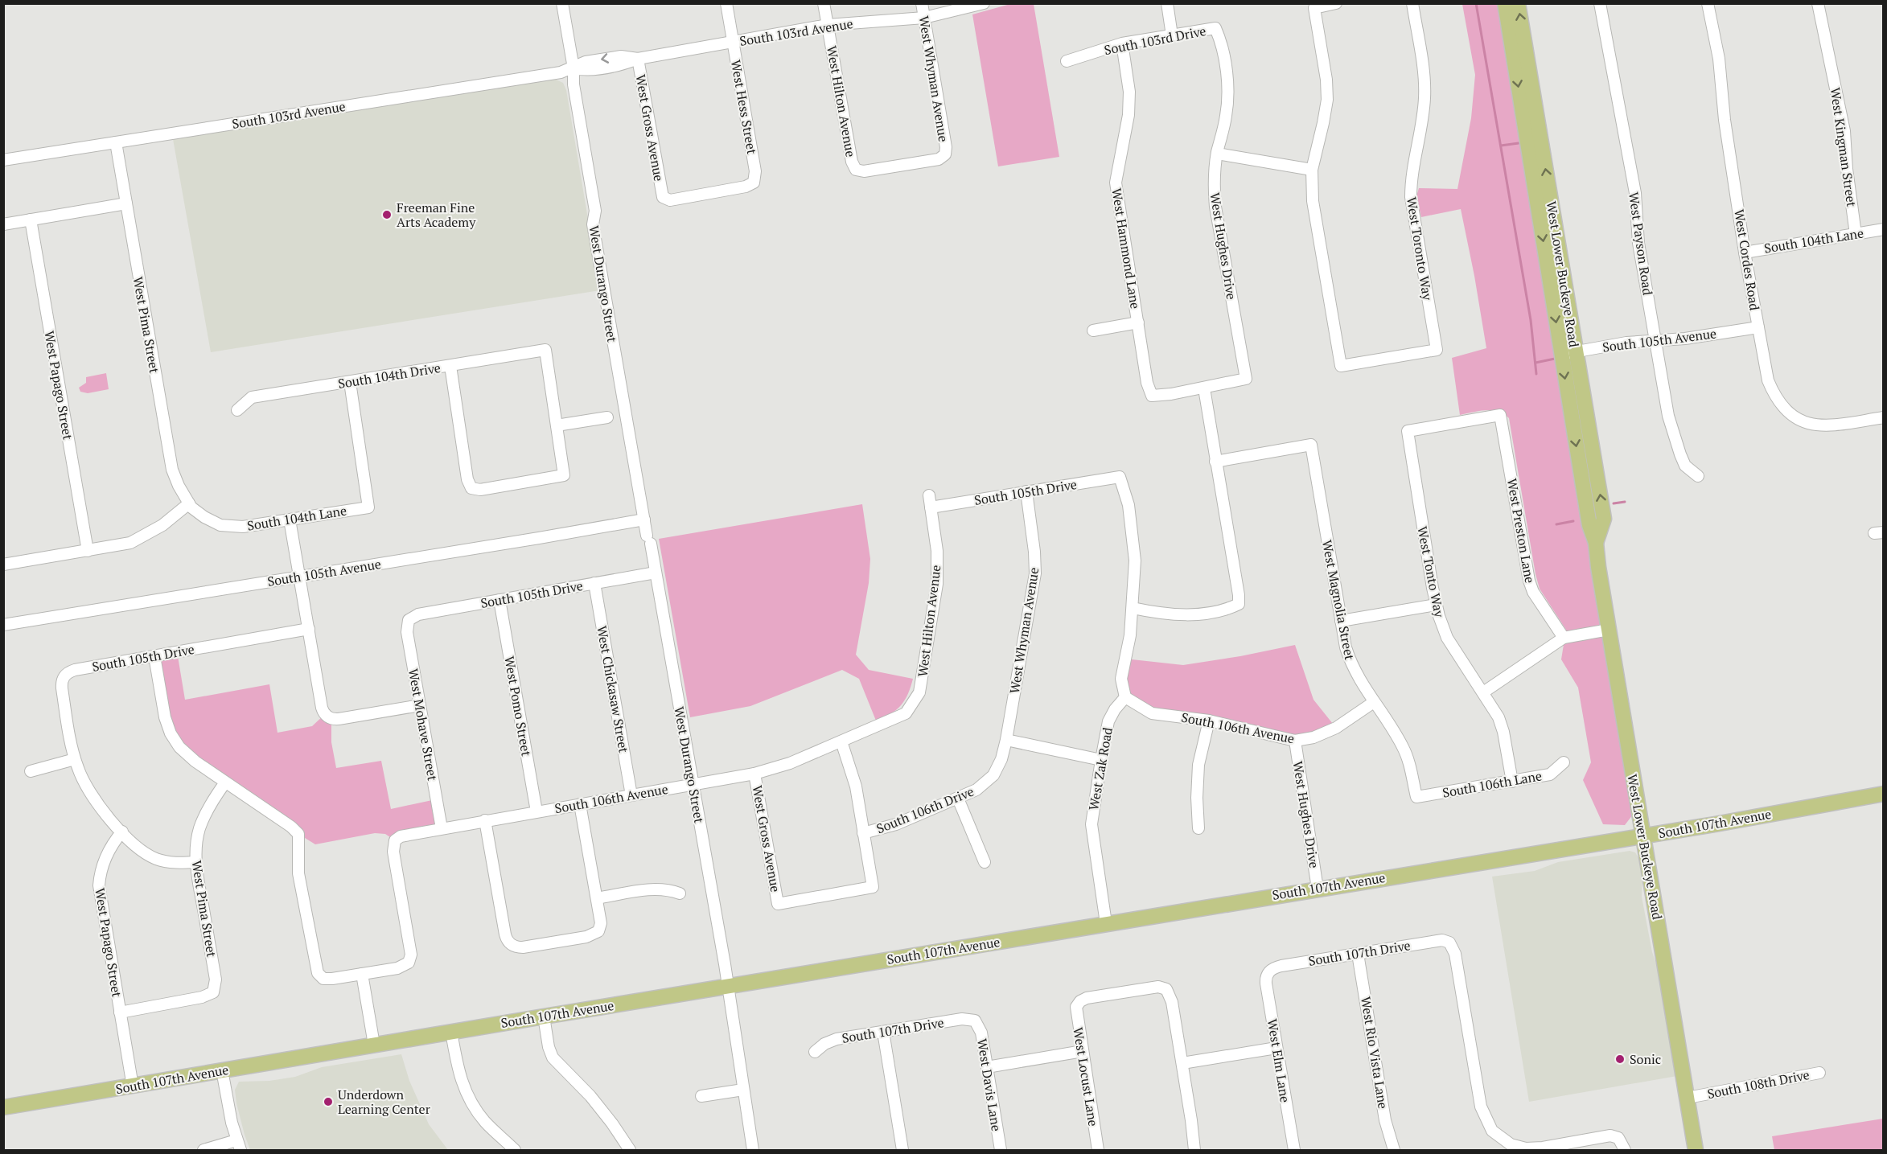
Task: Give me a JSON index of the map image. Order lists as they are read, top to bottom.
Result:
{
  "streets": {
    "main road": ["West Lower Buckeye Road", "South 107th Avenue"],
    "street": [
      "South 103rd Avenue",
      "South 103rd Drive",
      "West Whyman Avenue",
      "West Hilton Avenue",
      "West Hess Street",
      "West Gross Avenue",
      "West Kingman Street",
      "South 104th Lane",
      "West Payson Road",
      "West Hughes Drive",
      "West Hammond Lane",
      "West Toronto Way",
      "West Cordes Road",
      "West Durango Street",
      "West Pima Street",
      "South 105th Avenue",
      "South 104th Drive",
      "West Papago Street",
      "South 105th Drive",
      "West Preston Lane",
      "West Tonto Way",
      "West Magnolia Street",
      "West Chickasaw Street",
      "West Pomo Street",
      "West Mohave Street",
      "South 106th Avenue",
      "West Zak Road",
      "South 106th Lane",
      "South 106th Drive",
      "South 107th Drive",
      "West Rio Vista Lane",
      "West Elm Lane",
      "West Locust Lane",
      "South 108th Drive",
      "West Davis Lane"
    ]
  },
  "crossings": [
    ["South 103rd Avenue", "West Whyman Avenue"],
    ["South 103rd Avenue", "West Hilton Avenue"],
    ["South 103rd Avenue", "West Hess Street"],
    ["South 103rd Avenue", "West Gross Avenue"],
    ["South 103rd Avenue", "West Durango Street"],
    ["South 103rd Avenue", "West Pima Street"],
    ["South 103rd Drive", "West Hughes Drive"],
    ["South 103rd Drive", "West Hammond Lane"],
    ["West Whyman Avenue", "West Hilton Avenue"],
    ["West Whyman Avenue", "South 105th Drive"],
    ["West Whyman Avenue", "South 106th Drive"],
    ["West Hilton Avenue", "South 105th Drive"],
    ["West Hilton Avenue", "South 106th Avenue"],
    ["West Hess Street", "West Gross Avenue"],
    ["West Gross Avenue", "South 106th Avenue"],
    ["West Gross Avenue", "South 106th Drive"],
    ["West Kingman Street", "South 104th Lane"],
    ["South 104th Lane", "West Cordes Road"],
    ["South 104th Lane", "West Pima Street"],
    ["South 104th Lane", "South 104th Drive"],
    ["West Payson Road", "South 105th Avenue"],
    ["West Hughes Drive", "West Hammond Lane"],
    ["West Hughes Drive", "South 106th Avenue"],
    ["West Hughes Drive", "South 107th Avenue"],
    ["West Cordes Road", "South 105th Avenue"],
    ["West Lower Buckeye Road", "South 105th Avenue"],
    ["West Lower Buckeye Road", "South 107th Avenue"],
    ["West Lower Buckeye Road", "South 108th Drive"],
    ["West Durango Street", "South 105th Avenue"],
    ["West Durango Street", "South 105th Drive"],
    ["West Durango Street", "South 106th Avenue"],
    ["West Durango Street", "South 107th Avenue"],
    ["West Pima Street", "West Papago Street"],
    ["West Papago Street", "South 107th Avenue"],
    ["South 105th Drive", "West Chickasaw Street"],
    ["South 105th Drive", "West Pomo Street"],
    ["South 105th Drive", "West Mohave Street"],
    ["West Preston Lane", "West Tonto Way"],
    ["West Tonto Way", "South 106th Lane"],
    ["West Magnolia Street", "South 106th Avenue"],
    ["West Magnolia Street", "South 106th Lane"],
    ["West Chickasaw Street", "South 106th Avenue"],
    ["West Pomo Street", "South 106th Avenue"],
    ["West Mohave Street", "South 106th Avenue"],
    ["South 106th Avenue", "West Zak Road"],
    ["West Zak Road", "South 107th Avenue"],
    ["South 107th Drive", "West Rio Vista Lane"],
    ["South 107th Drive", "West Elm Lane"],
    ["South 107th Drive", "West Davis Lane"]
  ],
  "places": ["Freeman Fine Arts Academy", "Sonic", "Underdown Learning Center"]
}
